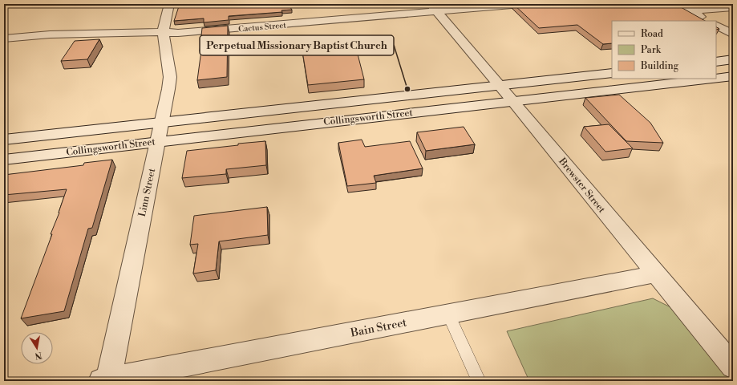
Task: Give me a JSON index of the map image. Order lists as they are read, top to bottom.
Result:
{
  "streets": {
    "street": [
      "Cactus Street",
      "Collingsworth Street",
      "Brewster Street",
      "Linn Street",
      "Bain Street"
    ]
  },
  "crossings": [
    ["Cactus Street", "Brewster Street"],
    ["Cactus Street", "Linn Street"],
    ["Collingsworth Street", "Brewster Street"],
    ["Collingsworth Street", "Linn Street"],
    ["Brewster Street", "Bain Street"],
    ["Linn Street", "Bain Street"]
  ],
  "places": ["Perpetual Missionary Baptist Church"],
  "legend": ["Road", "Park", "Building"],
  "north": "bottom"
}
